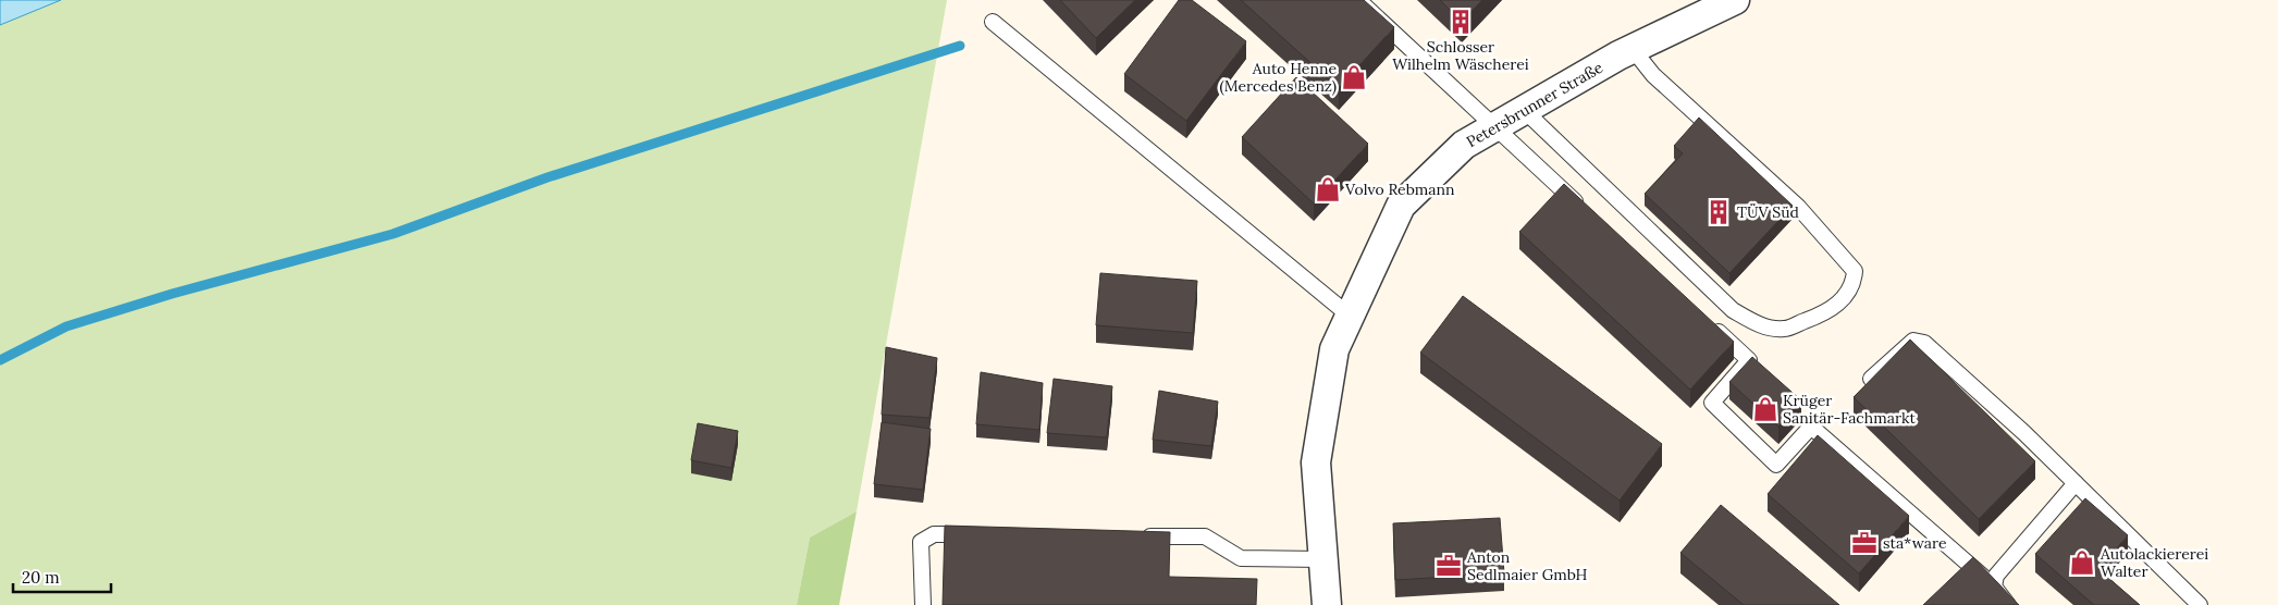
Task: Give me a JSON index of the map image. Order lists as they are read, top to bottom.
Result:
{
  "streets": {
    "street": ["Petersbrunner Straße"]
  },
  "places": {
    "building": ["Schlosser Wilhelm Wäscherei", "TÜV Süd"],
    "shop": [
      "Auto Henne (Mercedes Benz)",
      "Volvo Rebmann",
      "Krüger Sanitär-Fachmarkt",
      "Autolackiererei Walter"
    ],
    "office": ["sta*ware", "Anton Sedlmaier GmbH"]
  },
  "scale_bar": "20 m"
}
